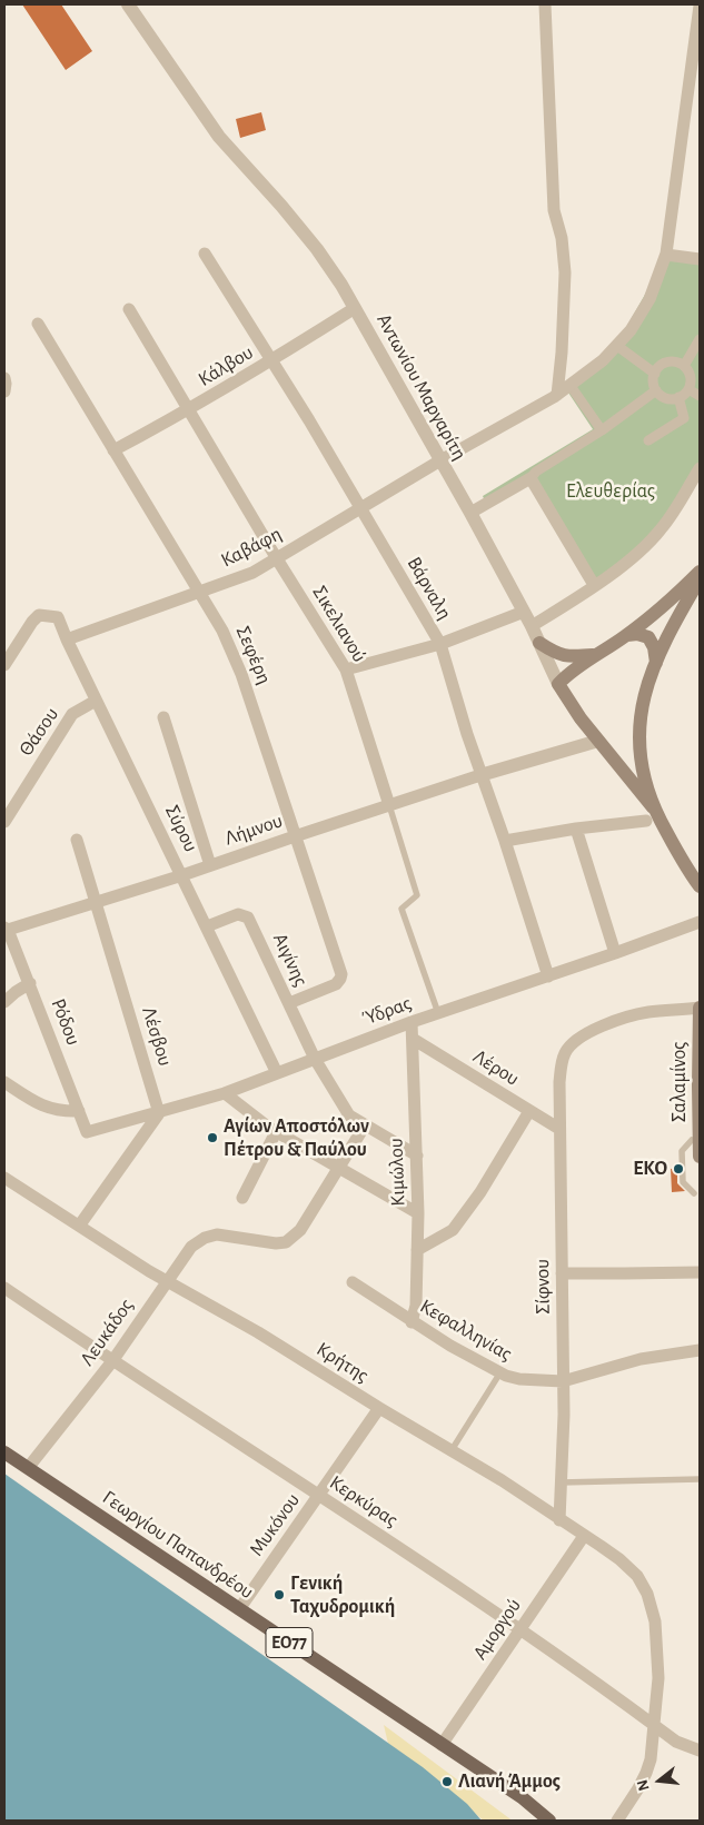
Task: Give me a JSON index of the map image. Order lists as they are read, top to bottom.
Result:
{
  "streets": {
    "main road": [
      "Αντωνίου Μαργαρίτη",
      "Σαλαμίνος",
      "Γεωργίου Παπανδρέου",
      "ΕΟ77"
    ],
    "street": [
      "Κάλβου",
      "Καβάφη",
      "Βάρναλη",
      "Σικελιανού",
      "Σεφέρη",
      "Θάσου",
      "Σύρου",
      "Λήμνου",
      "Αιγίνης",
      "Ύδρας",
      "Ρόδου",
      "Λέσβου",
      "Λέρου",
      "Κιμώλου",
      "Σίφνου",
      "Κεφαλληνίας",
      "Λευκάδος",
      "Κρήτης",
      "Κερκύρας",
      "Μυκόνου",
      "Αμοργού"
    ]
  },
  "crossings": [
    ["Κάλβου", "Αντωνίου Μαργαρίτη"],
    ["Κάλβου", "Βάρναλη"],
    ["Κάλβου", "Σικελιανού"],
    ["Κάλβου", "Σεφέρη"],
    ["Αντωνίου Μαργαρίτη", "Καβάφη"],
    ["Καβάφη", "Βάρναλη"],
    ["Καβάφη", "Σικελιανού"],
    ["Καβάφη", "Σεφέρη"],
    ["Καβάφη", "Σύρου"],
    ["Βάρναλη", "Λήμνου"],
    ["Βάρναλη", "Ύδρας"],
    ["Σικελιανού", "Λήμνου"],
    ["Σικελιανού", "Ύδρας"],
    ["Σεφέρη", "Λήμνου"],
    ["Σεφέρη", "Αιγίνης"],
    ["Θάσου", "Σύρου"],
    ["Σύρου", "Λήμνου"],
    ["Σύρου", "Αιγίνης"],
    ["Σύρου", "Ύδρας"],
    ["Λήμνου", "Ρόδου"],
    ["Λήμνου", "Λέσβου"],
    ["Αιγίνης", "Ύδρας"],
    ["Αιγίνης", "Κιμώλου"],
    ["Ύδρας", "Ρόδου"],
    ["Ύδρας", "Λέσβου"],
    ["Ύδρας", "Κιμώλου"],
    ["Λέρου", "Κιμώλου"],
    ["Λέρου", "Σίφνου"],
    ["Σαλαμίνος", "Σίφνου"],
    ["Κιμώλου", "Κεφαλληνίας"],
    ["Σίφνου", "Κεφαλληνίας"],
    ["Σίφνου", "Κρήτης"],
    ["Λευκάδος", "Κρήτης"],
    ["Λευκάδος", "Κερκύρας"],
    ["Λευκάδος", "Γεωργίου Παπανδρέου"],
    ["Κρήτης", "Κερκύρας"],
    ["Κρήτης", "Μυκόνου"],
    ["Κρήτης", "Αμοργού"],
    ["Κερκύρας", "Μυκόνου"],
    ["Κερκύρας", "Αμοργού"],
    ["Μυκόνου", "Γεωργίου Παπανδρέου"],
    ["Γεωργίου Παπανδρέου", "Αμοργού"]
  ],
  "parks": ["Ελευθερίας"],
  "places": [
    "Αγίων Αποστόλων Πέτρου & Παύλου",
    "EKO",
    "Γενική Ταχυδρομική",
    "Λιανή Άμμος"
  ],
  "north": "left"
}
